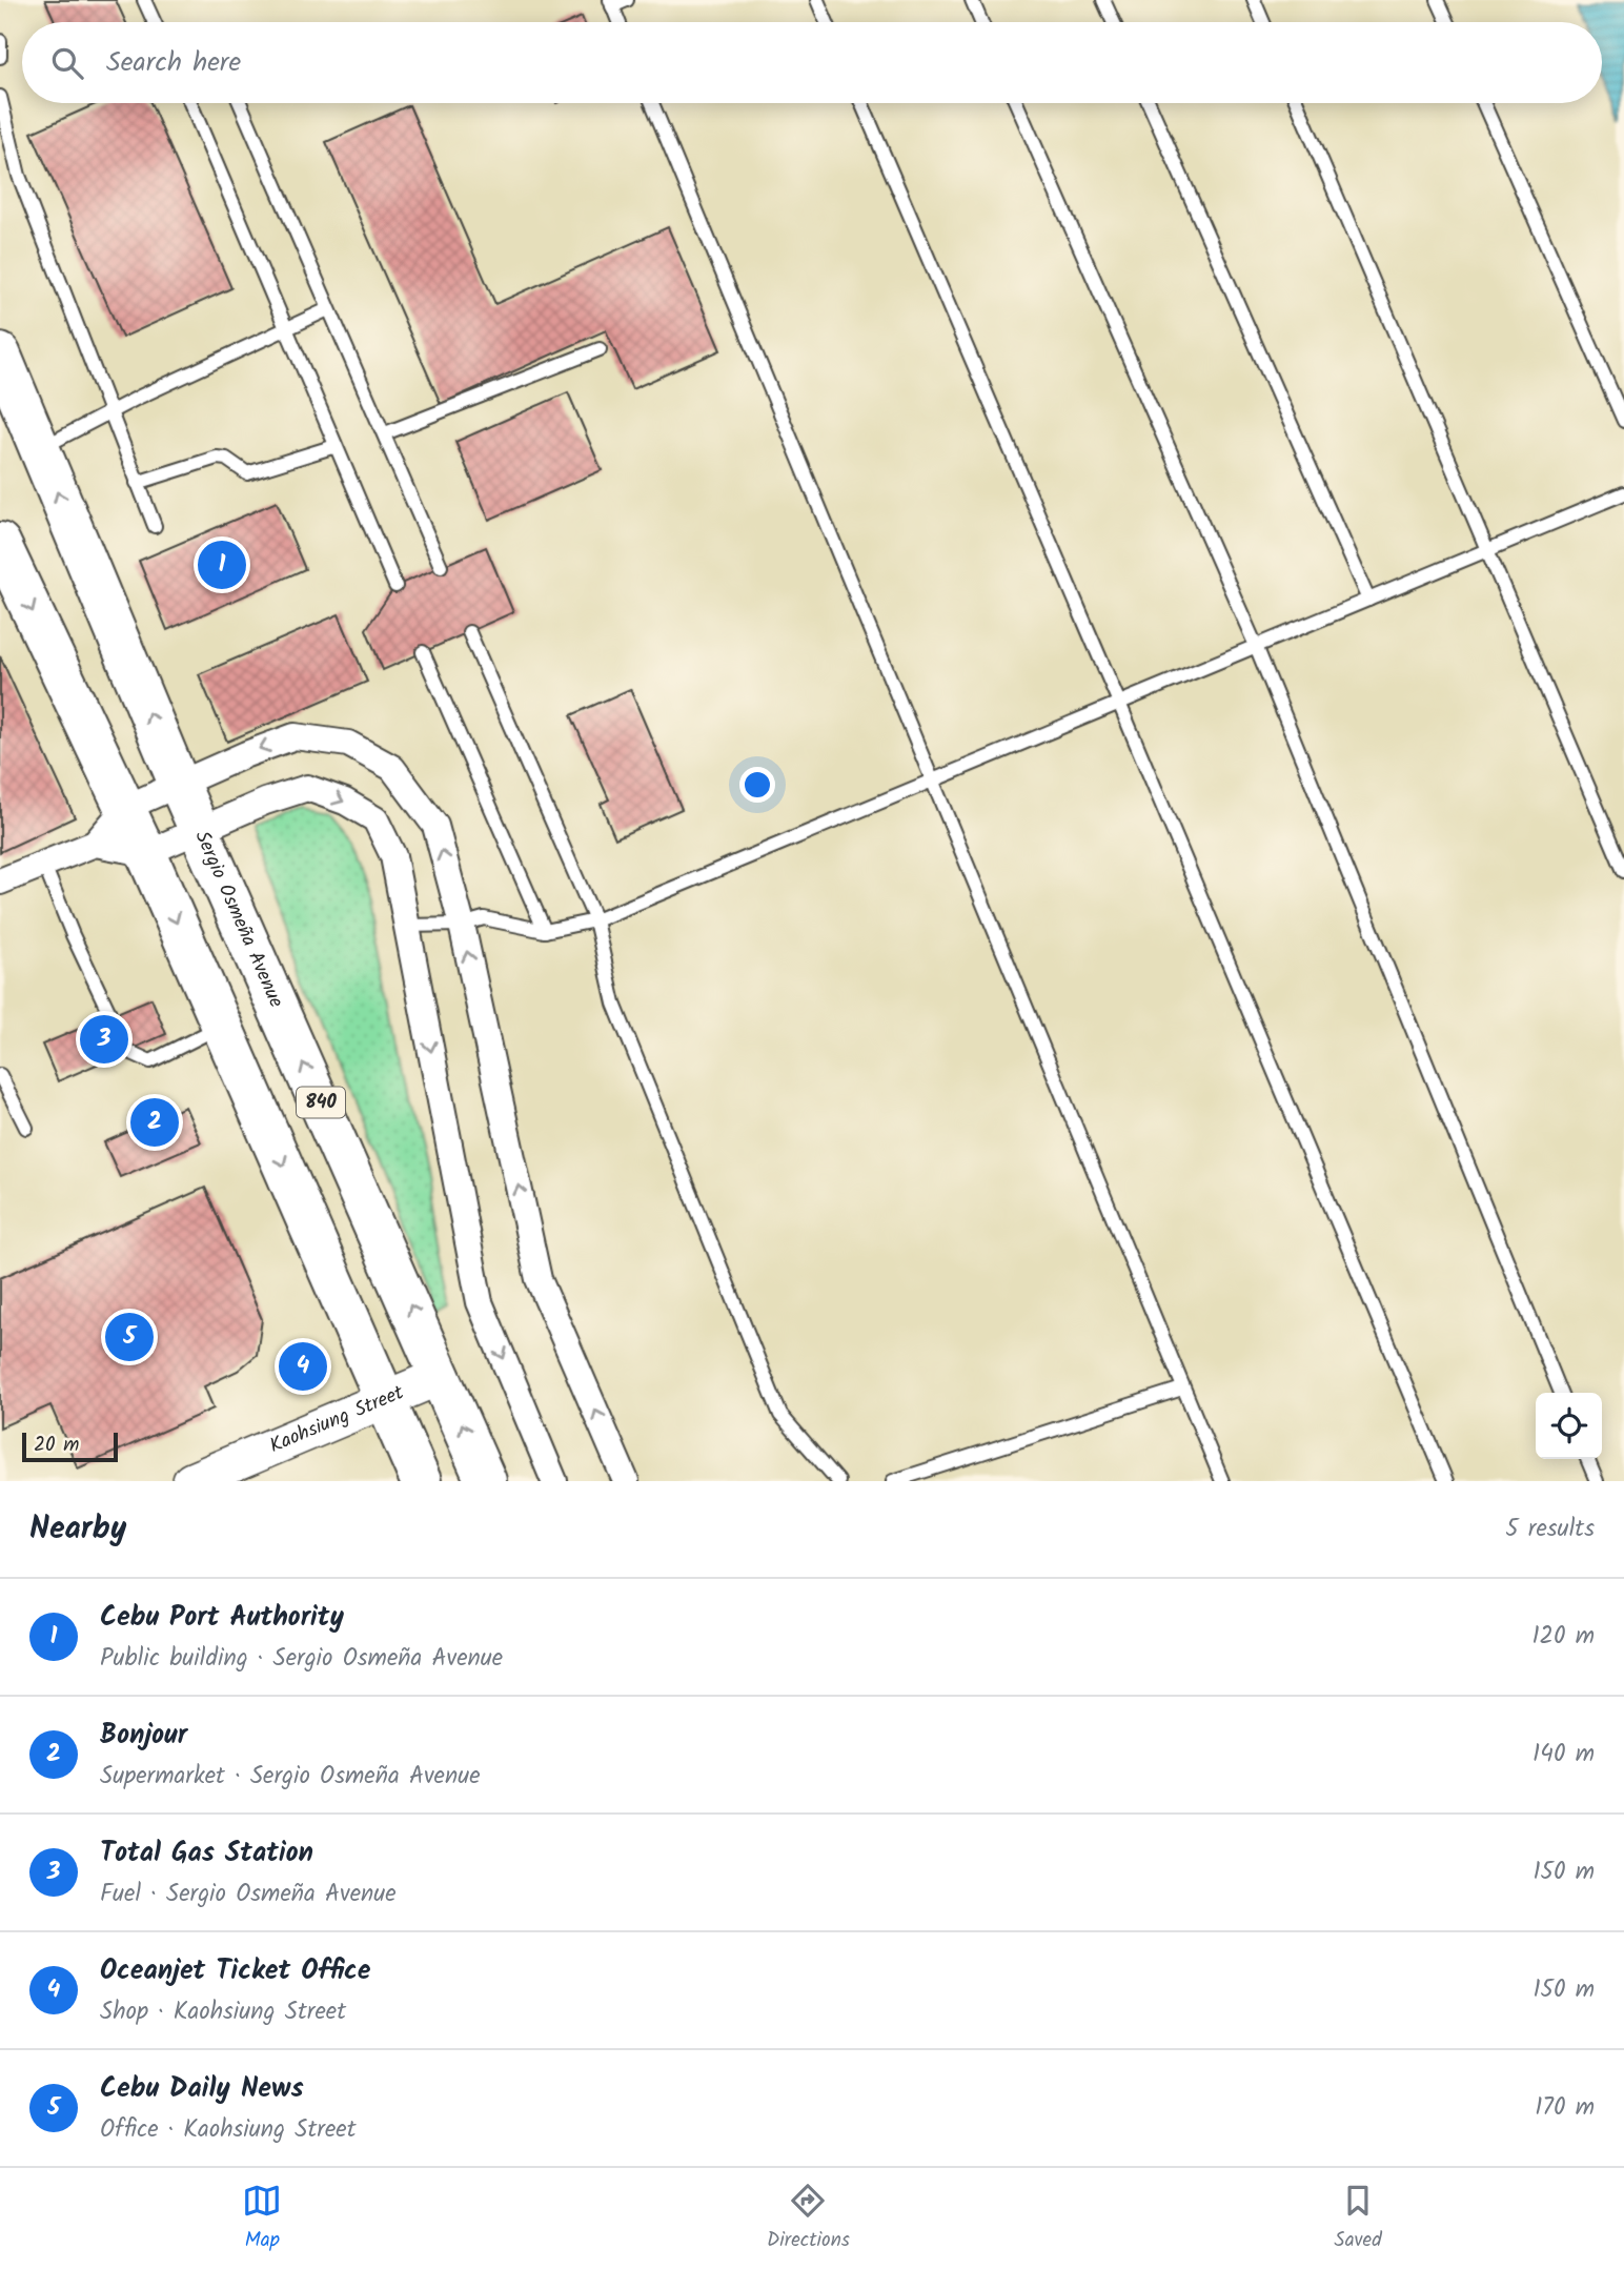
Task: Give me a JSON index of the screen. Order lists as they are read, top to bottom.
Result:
{
  "streets": {
    "highway": ["Sergio Osmeña Avenue", "840"],
    "main road": ["Kaohsiung Street"]
  },
  "crossings": [
    ["Sergio Osmeña Avenue", "Kaohsiung Street"]
  ],
  "scale_bar": "20 m",
  "page": {
    "search": "Search here",
    "pins": [
      "1",
      "3",
      "2",
      "5",
      "4"
    ],
    "scale": "20 m",
    "heading": ["Nearby", "5 results"],
    "list": [
      {
        "mark": "1",
        "name": "Cebu Port Authority",
        "note": "Public building · Sergio Osmeña Avenue",
        "value": "120 m"
      },
      {
        "mark": "2",
        "name": "Bonjour",
        "note": "Supermarket · Sergio Osmeña Avenue",
        "value": "140 m"
      },
      {
        "mark": "3",
        "name": "Total Gas Station",
        "note": "Fuel · Sergio Osmeña Avenue",
        "value": "150 m"
      },
      {
        "mark": "4",
        "name": "Oceanjet Ticket Office",
        "note": "Shop · Kaohsiung Street",
        "value": "150 m"
      },
      {
        "mark": "5",
        "name": "Cebu Daily News",
        "note": "Office · Kaohsiung Street",
        "value": "170 m"
      }
    ],
    "nav": ["Map", "Directions", "Saved"]
  }
}
